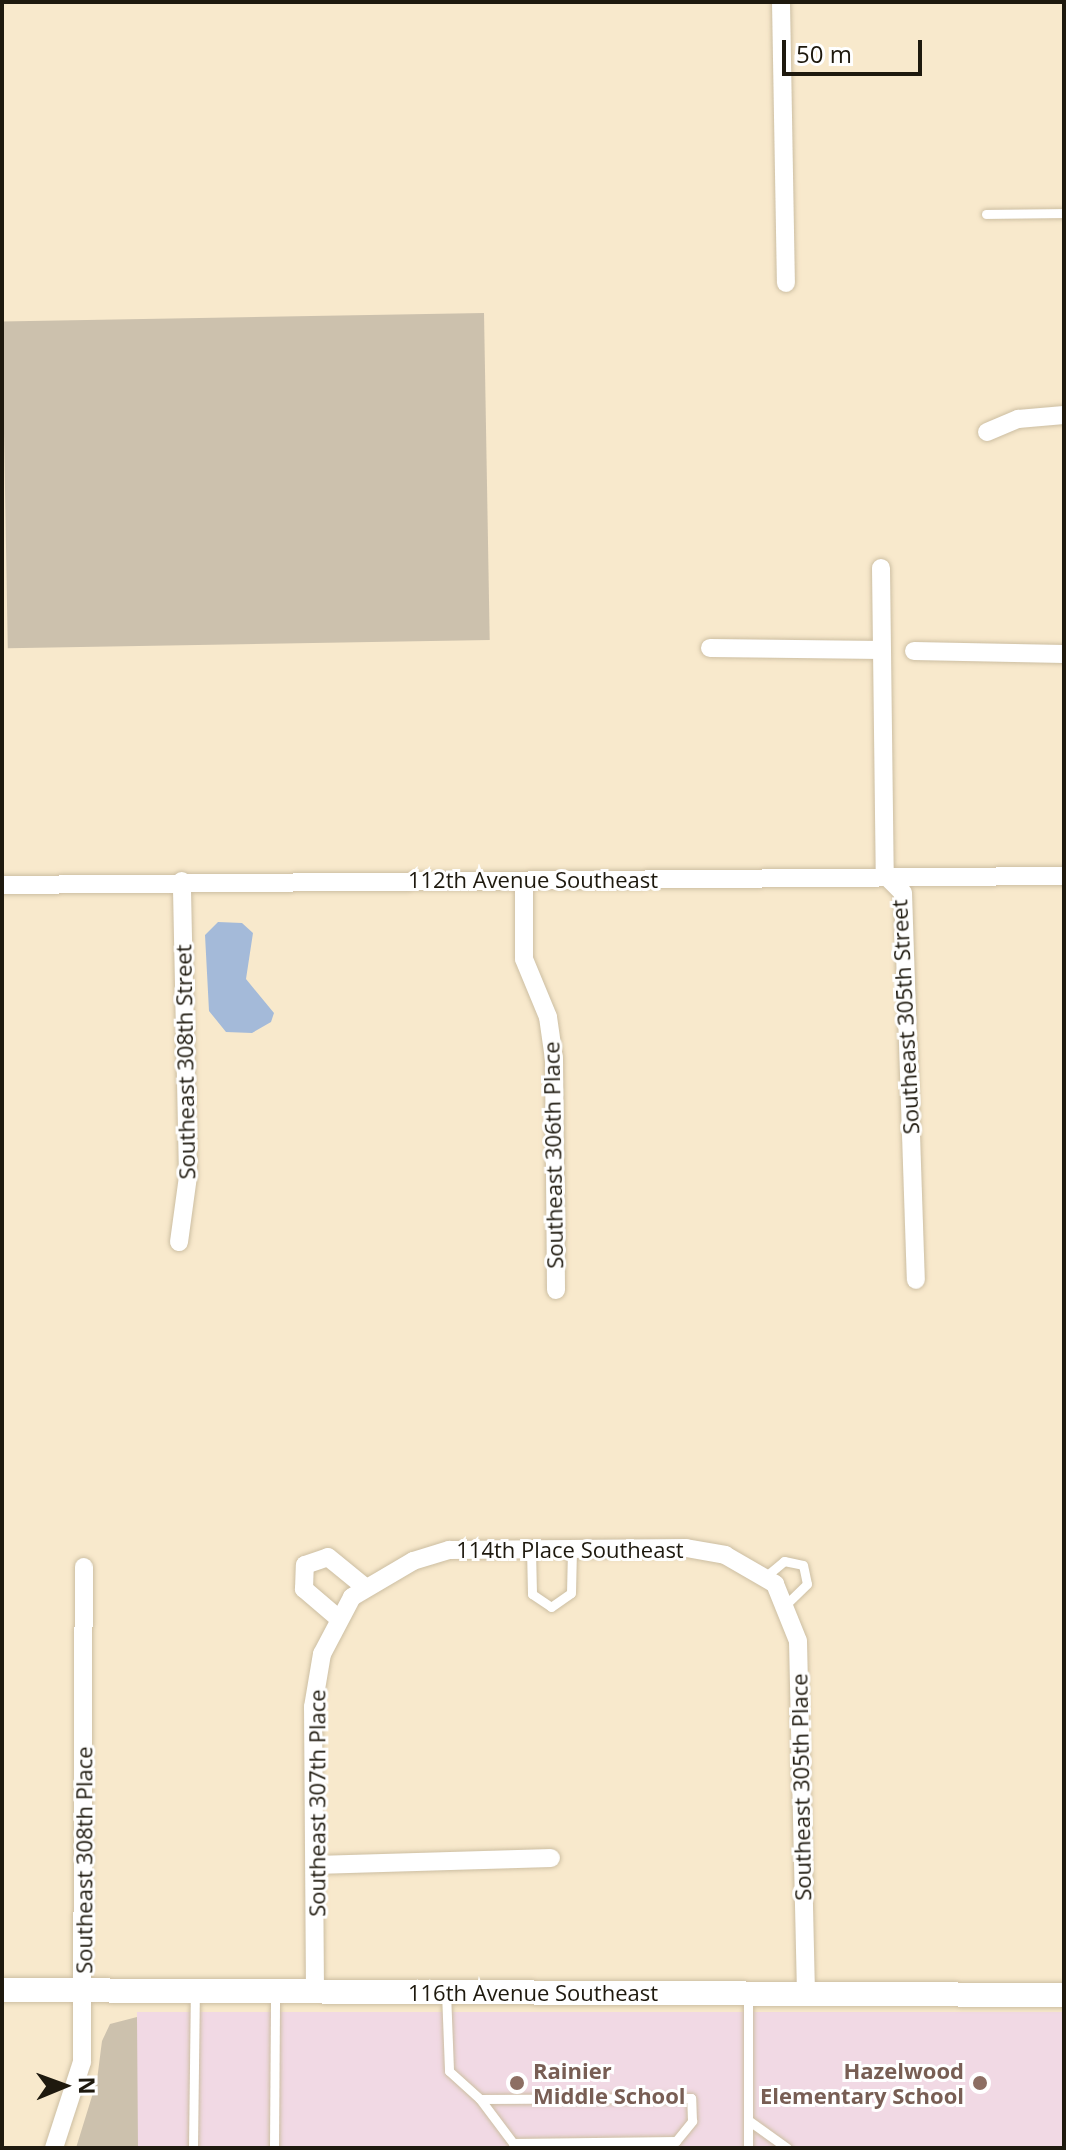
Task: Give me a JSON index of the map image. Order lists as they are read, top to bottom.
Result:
{
  "streets": {
    "street": [
      "112th Avenue Southeast",
      "Southeast 305th Street",
      "Southeast 308th Street",
      "Southeast 306th Place",
      "114th Place Southeast",
      "Southeast 305th Place",
      "Southeast 307th Place",
      "Southeast 308th Place",
      "116th Avenue Southeast"
    ]
  },
  "crossings": [
    ["112th Avenue Southeast", "Southeast 305th Street"],
    ["112th Avenue Southeast", "Southeast 308th Street"],
    ["112th Avenue Southeast", "Southeast 306th Place"],
    ["114th Place Southeast", "Southeast 305th Place"],
    ["114th Place Southeast", "Southeast 307th Place"],
    ["Southeast 305th Place", "116th Avenue Southeast"],
    ["Southeast 307th Place", "116th Avenue Southeast"],
    ["Southeast 308th Place", "116th Avenue Southeast"]
  ],
  "places": ["Rainier Middle School", "Hazelwood Elementary School"],
  "scale_bar": "50 m",
  "north": "right"
}
